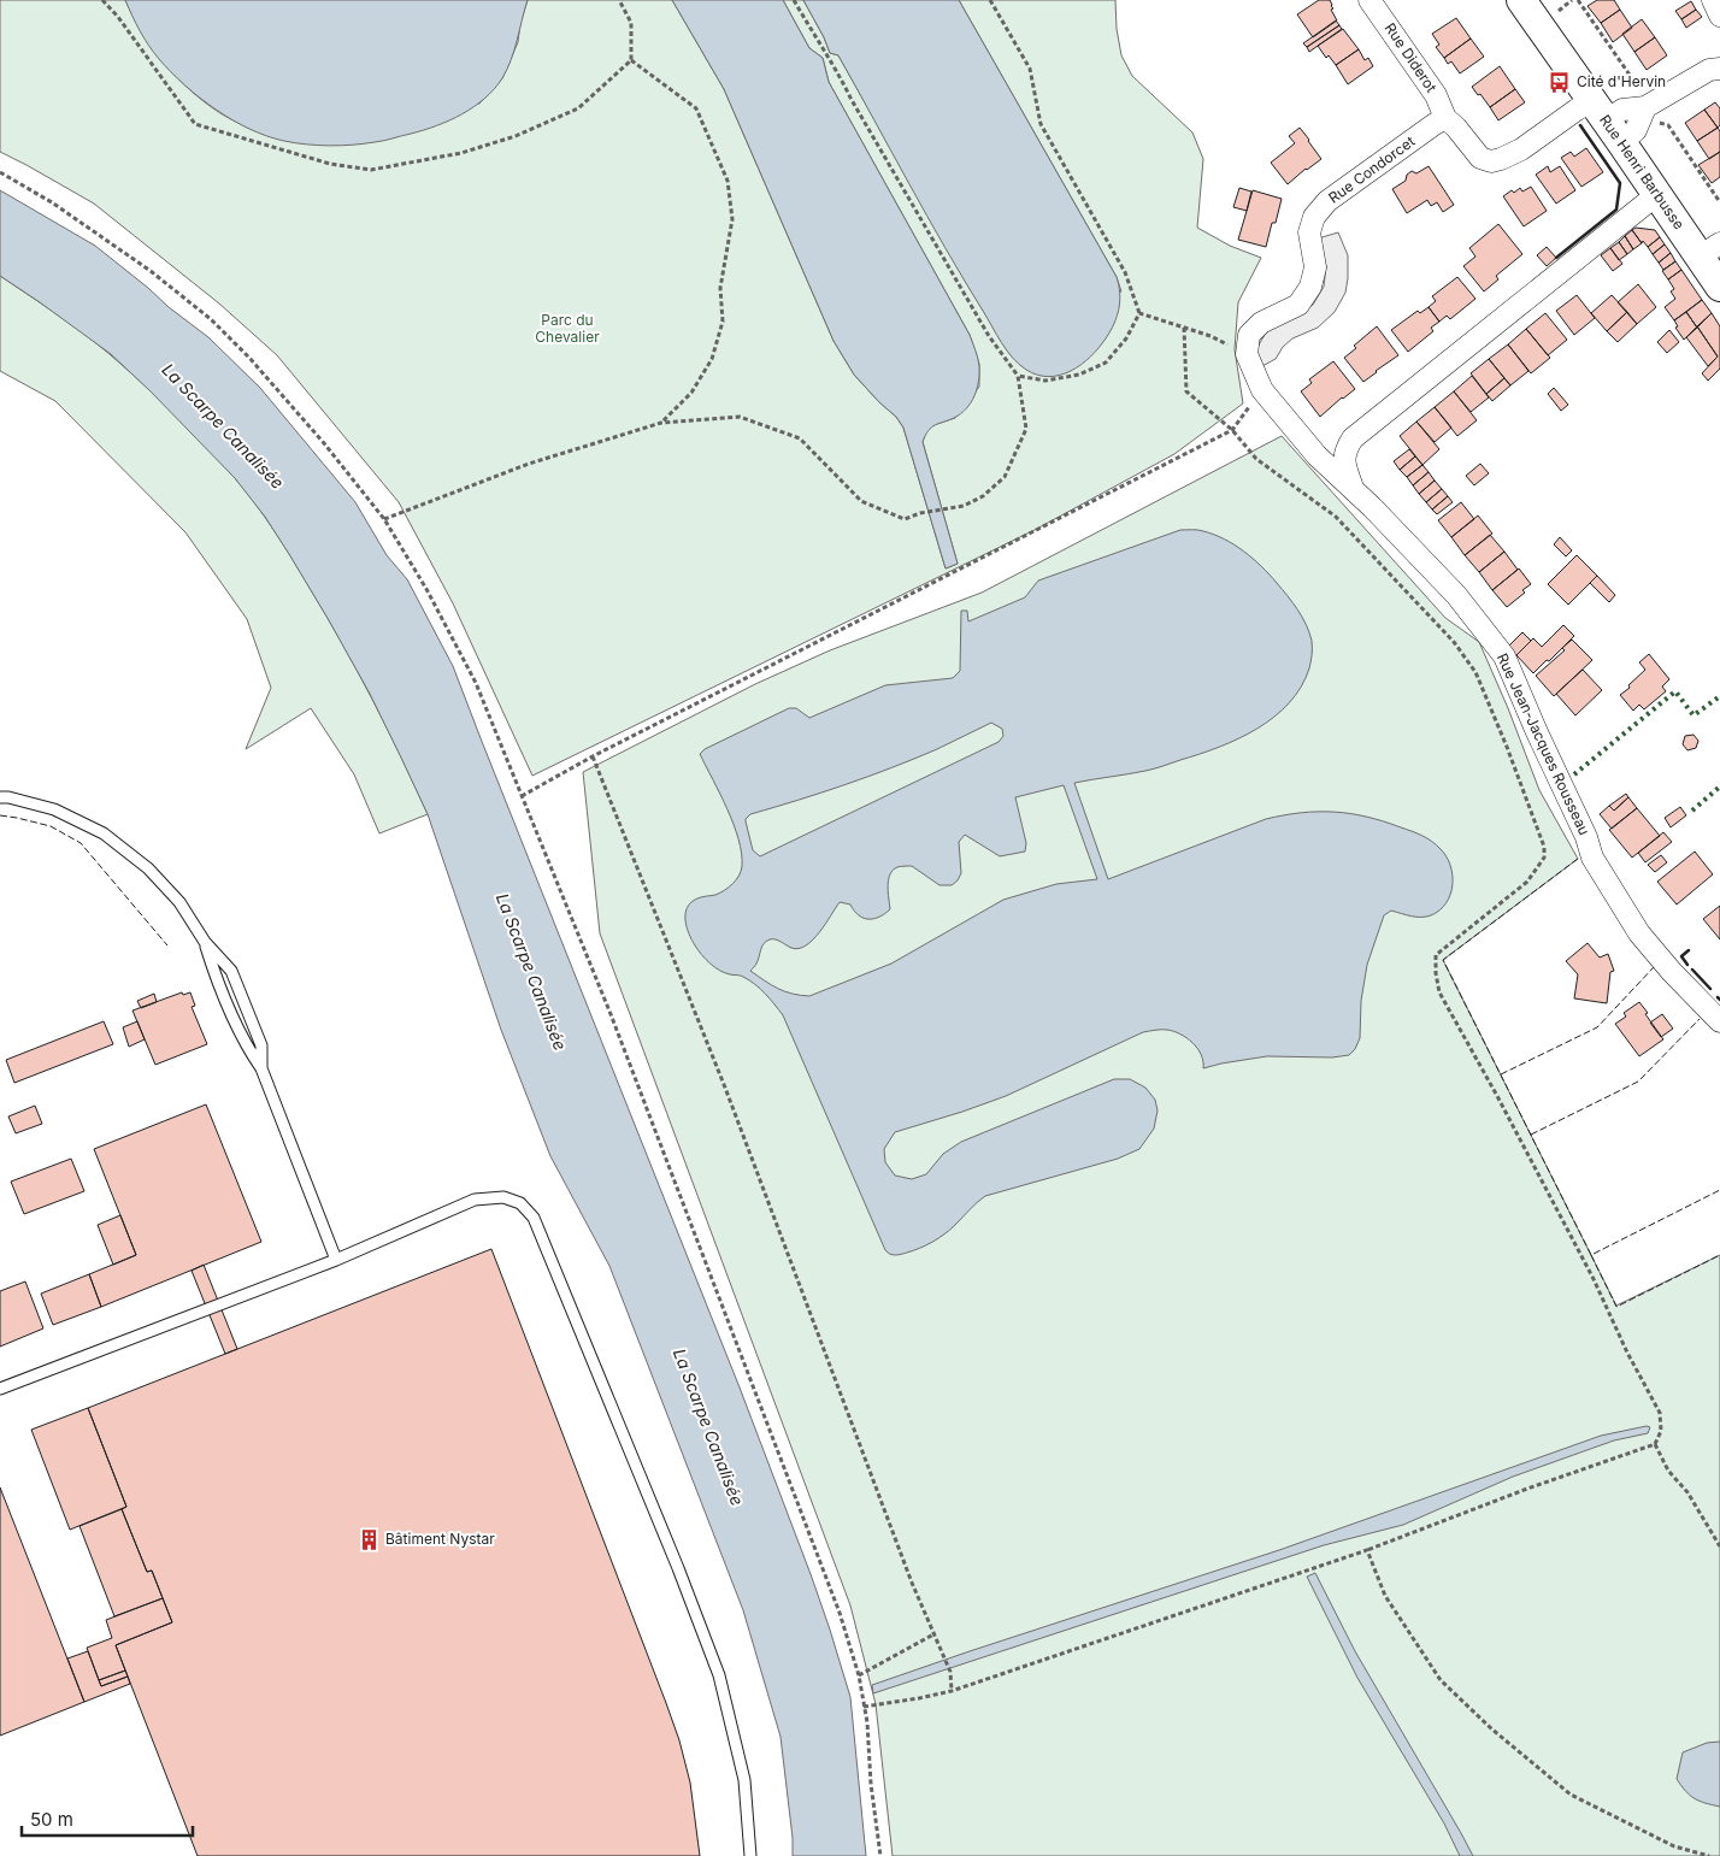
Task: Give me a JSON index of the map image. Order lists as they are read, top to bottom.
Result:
{
  "streets": {
    "street": [
      "Rue Diderot",
      "Rue Condorcet",
      "Rue Henri Barbusse",
      "Rue Jean-Jacques Rousseau"
    ]
  },
  "crossings": [
    ["Rue Diderot", "Rue Condorcet"]
  ],
  "water": ["La Scarpe Canalisée"],
  "parks": ["Parc du Chevalier"],
  "places": {
    "bus stop": ["Cité d'Hervin"],
    "building": ["Bâtiment Nystar"]
  },
  "scale_bar": "50 m"
}
